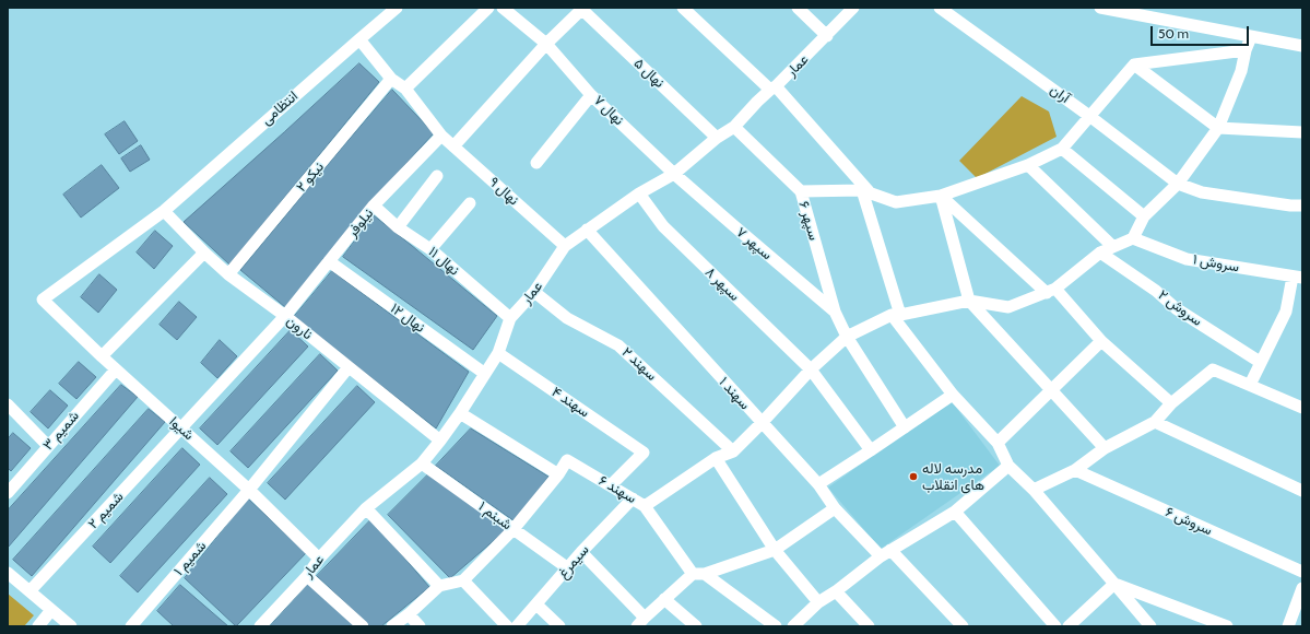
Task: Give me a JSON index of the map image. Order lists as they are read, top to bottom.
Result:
{
  "streets": {
    "street": [
      "عمار",
      "نهال ۵",
      "آران",
      "انتظامی",
      "نهال ۷",
      "نیکو ۲",
      "نهال ۹",
      "سپهر ۶",
      "نیلوفر",
      "سپهر ۷",
      "نهال ۱۱",
      "سروش ۱",
      "سپهر ۸",
      "سروش ۲",
      "نهال ۱۲",
      "نارون",
      "سهند ۲",
      "سهند ۱",
      "سهند ۴",
      "شیوا",
      "شمیم ۳",
      "سهند ۶",
      "شمیم ۲",
      "شبنم ۱",
      "سروش ۶",
      "شمیم ۱",
      "سیمرغ"
    ]
  },
  "crossings": [
    ["عمار", "نهال ۵"],
    ["عمار", "نهال ۷"],
    ["عمار", "نهال ۹"],
    ["عمار", "سپهر ۶"],
    ["عمار", "سپهر ۷"],
    ["عمار", "نهال ۱۱"],
    ["عمار", "سپهر ۸"],
    ["عمار", "نهال ۱۲"],
    ["عمار", "نارون"],
    ["عمار", "سهند ۲"],
    ["عمار", "سهند ۱"],
    ["عمار", "سهند ۴"],
    ["عمار", "شیوا"],
    ["عمار", "شبنم ۱"],
    ["انتظامی", "نهال ۹"],
    ["انتظامی", "نارون"],
    ["انتظامی", "شیوا"],
    ["نهال ۷", "سپهر ۷"],
    ["نیکو ۲", "نهال ۹"],
    ["نیکو ۲", "نارون"],
    ["نهال ۹", "نیلوفر"],
    ["سپهر ۶", "سپهر ۷"],
    ["نیلوفر", "نهال ۱۱"],
    ["نیلوفر", "نهال ۱۲"],
    ["نیلوفر", "نارون"],
    ["نیلوفر", "شمیم ۲"],
    ["نارون", "شمیم ۲"],
    ["نارون", "شمیم ۱"],
    ["سهند ۴", "سهند ۶"],
    ["شیوا", "شمیم ۳"],
    ["شیوا", "شمیم ۲"],
    ["شیوا", "شمیم ۱"],
    ["سهند ۶", "سیمرغ"],
    ["شبنم ۱", "سیمرغ"]
  ],
  "places": ["مدرسه لاله های انقلاب"],
  "scale_bar": "50 m"
}
